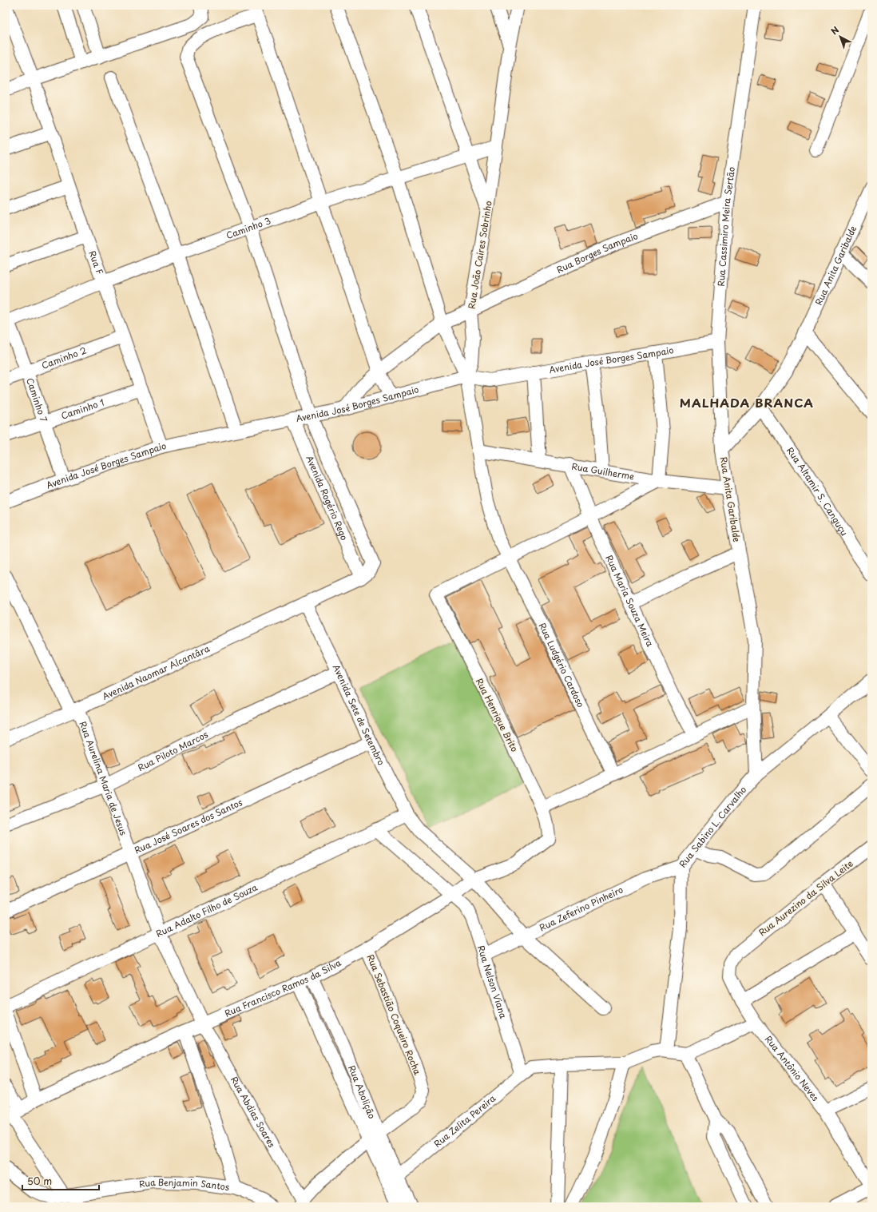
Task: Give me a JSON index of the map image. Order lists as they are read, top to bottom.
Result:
{
  "streets": {
    "street": [
      "Rua Cassimiro Meira Sertão",
      "Caminho 3",
      "Rua Borges Sampaio",
      "Rua João Caires Sobrinho",
      "Rua F",
      "Rua Anita Garibalde",
      "Caminho 2",
      "Avenida José Borges Sampaio",
      "Caminho 7",
      "Caminho 1",
      "Rua Guilherme",
      "Rua Altamir S. Canguçu",
      "Avenida Rogério Rego",
      "Rua Maria Souza Meira",
      "Rua Ludgério Cardoso",
      "Avenida Naomar Alcantâra",
      "Avenida Sete de Setembro",
      "Rua Henrique Brito",
      "Rua Piloto Marcos",
      "Rua Aurelina Maria de Jesus",
      "Rua José Soares dos Santos",
      "Rua Sabino L. Carvalho",
      "Rua Aurezino da Silva Leite",
      "Rua Zeferino Pinheiro",
      "Rua Adalto Filho de Souza",
      "Rua Nelson Viana",
      "Rua Francisco Ramos da Silva",
      "Rua Sebastião Coqueiro Rocha",
      "Rua Antônio Neves",
      "Rua Abolição",
      "Rua Abdias Soares",
      "Rua Zelita Pereira",
      "Rua Benjamin Santos"
    ]
  },
  "crossings": [
    ["Rua Cassimiro Meira Sertão", "Rua Borges Sampaio"],
    ["Rua Cassimiro Meira Sertão", "Rua Anita Garibalde"],
    ["Rua Cassimiro Meira Sertão", "Avenida José Borges Sampaio"],
    ["Caminho 3", "Rua João Caires Sobrinho"],
    ["Caminho 3", "Rua F"],
    ["Caminho 3", "Caminho 7"],
    ["Caminho 3", "Avenida Rogério Rego"],
    ["Rua Borges Sampaio", "Rua João Caires Sobrinho"],
    ["Rua Borges Sampaio", "Avenida José Borges Sampaio"],
    ["Rua João Caires Sobrinho", "Avenida José Borges Sampaio"],
    ["Rua João Caires Sobrinho", "Rua Guilherme"],
    ["Rua João Caires Sobrinho", "Rua Ludgério Cardoso"],
    ["Rua João Caires Sobrinho", "Rua Henrique Brito"],
    ["Rua F", "Caminho 2"],
    ["Rua F", "Avenida José Borges Sampaio"],
    ["Rua F", "Caminho 1"],
    ["Rua Anita Garibalde", "Rua Guilherme"],
    ["Rua Anita Garibalde", "Rua Altamir S. Canguçu"],
    ["Rua Anita Garibalde", "Rua Sabino L. Carvalho"],
    ["Caminho 2", "Caminho 7"],
    ["Avenida José Borges Sampaio", "Caminho 7"],
    ["Avenida José Borges Sampaio", "Avenida Rogério Rego"],
    ["Caminho 7", "Caminho 1"],
    ["Rua Guilherme", "Rua Maria Souza Meira"],
    ["Rua Ludgério Cardoso", "Rua Henrique Brito"],
    ["Avenida Naomar Alcantâra", "Avenida Sete de Setembro"],
    ["Avenida Naomar Alcantâra", "Rua Aurelina Maria de Jesus"],
    ["Avenida Sete de Setembro", "Rua Piloto Marcos"],
    ["Avenida Sete de Setembro", "Rua José Soares dos Santos"],
    ["Avenida Sete de Setembro", "Rua Zeferino Pinheiro"],
    ["Avenida Sete de Setembro", "Rua Adalto Filho de Souza"],
    ["Avenida Sete de Setembro", "Rua Francisco Ramos da Silva"],
    ["Rua Henrique Brito", "Rua Francisco Ramos da Silva"],
    ["Rua Piloto Marcos", "Rua Aurelina Maria de Jesus"],
    ["Rua Aurelina Maria de Jesus", "Rua José Soares dos Santos"],
    ["Rua Aurelina Maria de Jesus", "Rua Adalto Filho de Souza"],
    ["Rua Aurelina Maria de Jesus", "Rua Francisco Ramos da Silva"],
    ["Rua Aurelina Maria de Jesus", "Rua Abdias Soares"],
    ["Rua Sabino L. Carvalho", "Rua Zeferino Pinheiro"],
    ["Rua Aurezino da Silva Leite", "Rua Antônio Neves"],
    ["Rua Zeferino Pinheiro", "Rua Nelson Viana"],
    ["Rua Adalto Filho de Souza", "Rua Nelson Viana"],
    ["Rua Nelson Viana", "Rua Francisco Ramos da Silva"],
    ["Rua Nelson Viana", "Rua Zelita Pereira"],
    ["Rua Francisco Ramos da Silva", "Rua Sebastião Coqueiro Rocha"],
    ["Rua Francisco Ramos da Silva", "Rua Abolição"],
    ["Rua Francisco Ramos da Silva", "Rua Abdias Soares"],
    ["Rua Sebastião Coqueiro Rocha", "Rua Abdias Soares"],
    ["Rua Abolição", "Rua Abdias Soares"],
    ["Rua Abolição", "Rua Zelita Pereira"]
  ],
  "districts": ["MALHADA BRANCA"],
  "scale_bar": "50 m",
  "north": "top left"
}
